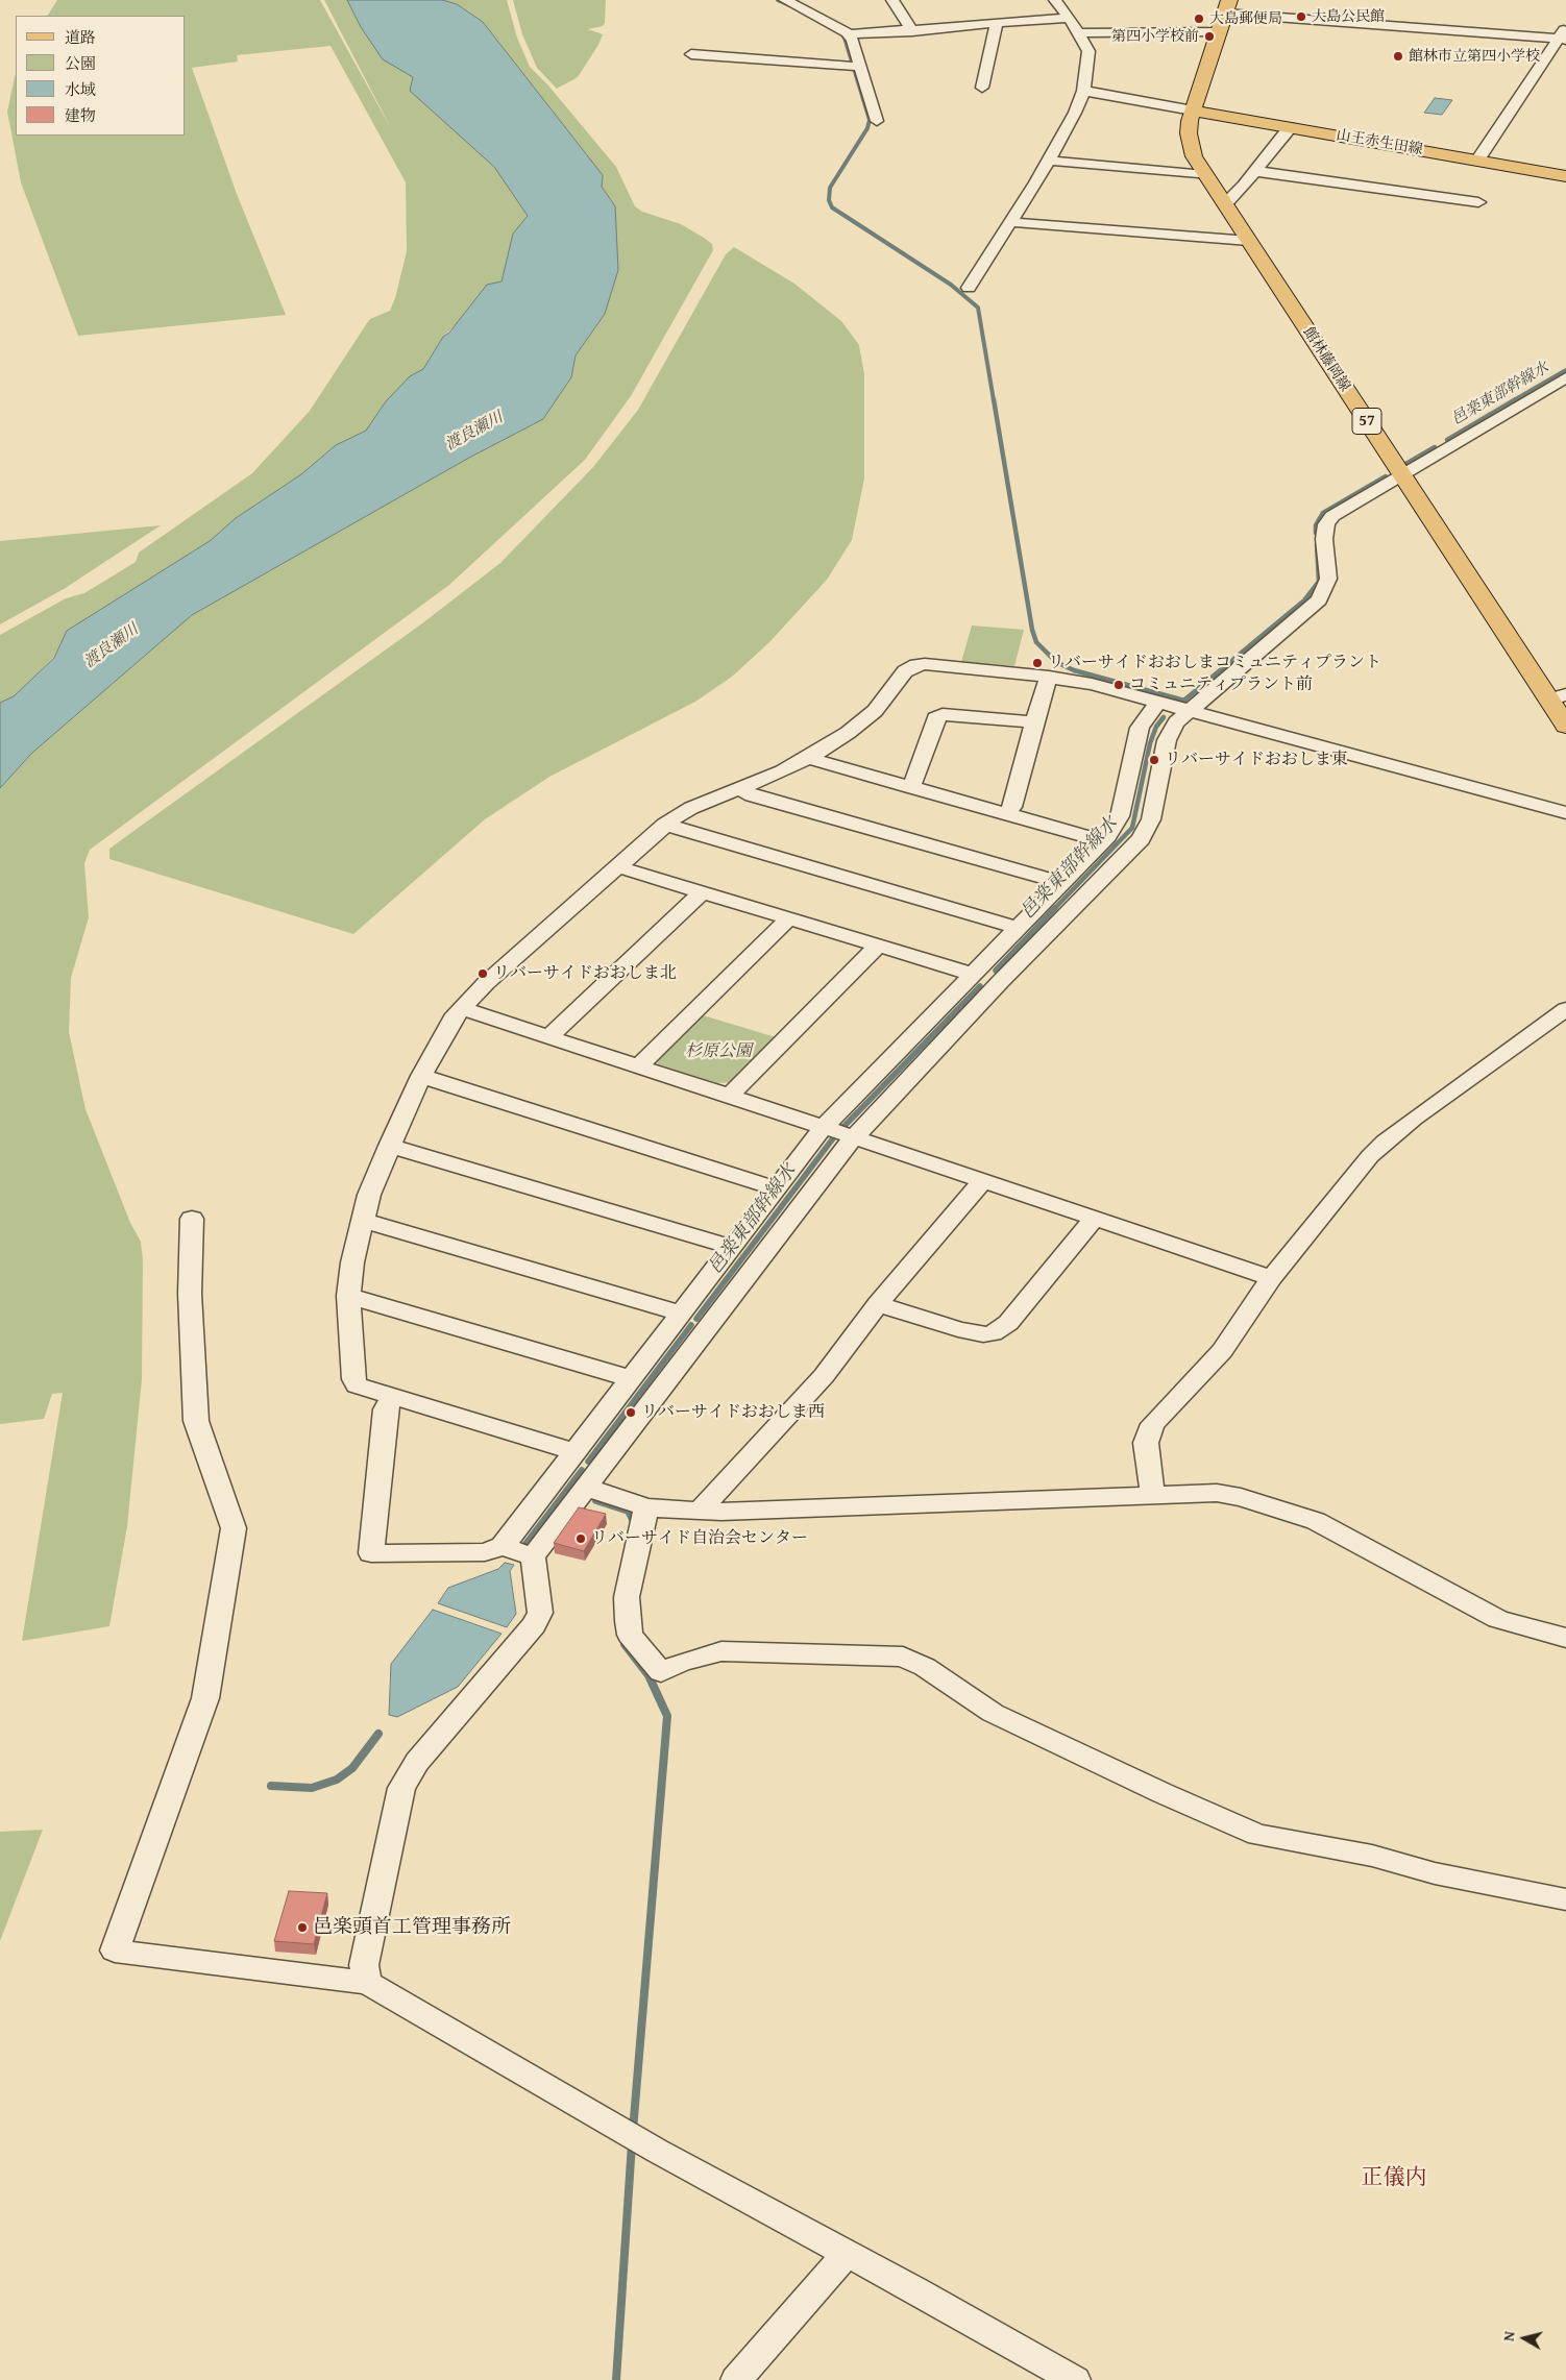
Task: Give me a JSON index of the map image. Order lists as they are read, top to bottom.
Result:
{
  "streets": {
    "main road": ["山王赤生田線", "館林藤岡線", "57"]
  },
  "crossings": [
    ["山王赤生田線", "館林藤岡線"]
  ],
  "districts": ["正儀内"],
  "water": ["邑楽東部幹線水", "渡良瀬川"],
  "parks": ["杉原公園"],
  "places": [
    "大島公民館",
    "大島郵便局",
    "第四小学校前",
    "館林市立第四小学校",
    "リバーサイドおおしまコミュニティプラント",
    "コミュニティプラント前",
    "リバーサイドおおしま東",
    "リバーサイドおおしま北",
    "リバーサイドおおしま西",
    "リバーサイド自治会センター",
    "邑楽頭首工管理事務所"
  ],
  "legend": [
    "道路",
    "公園",
    "水域",
    "建物"
  ],
  "north": "left"
}
